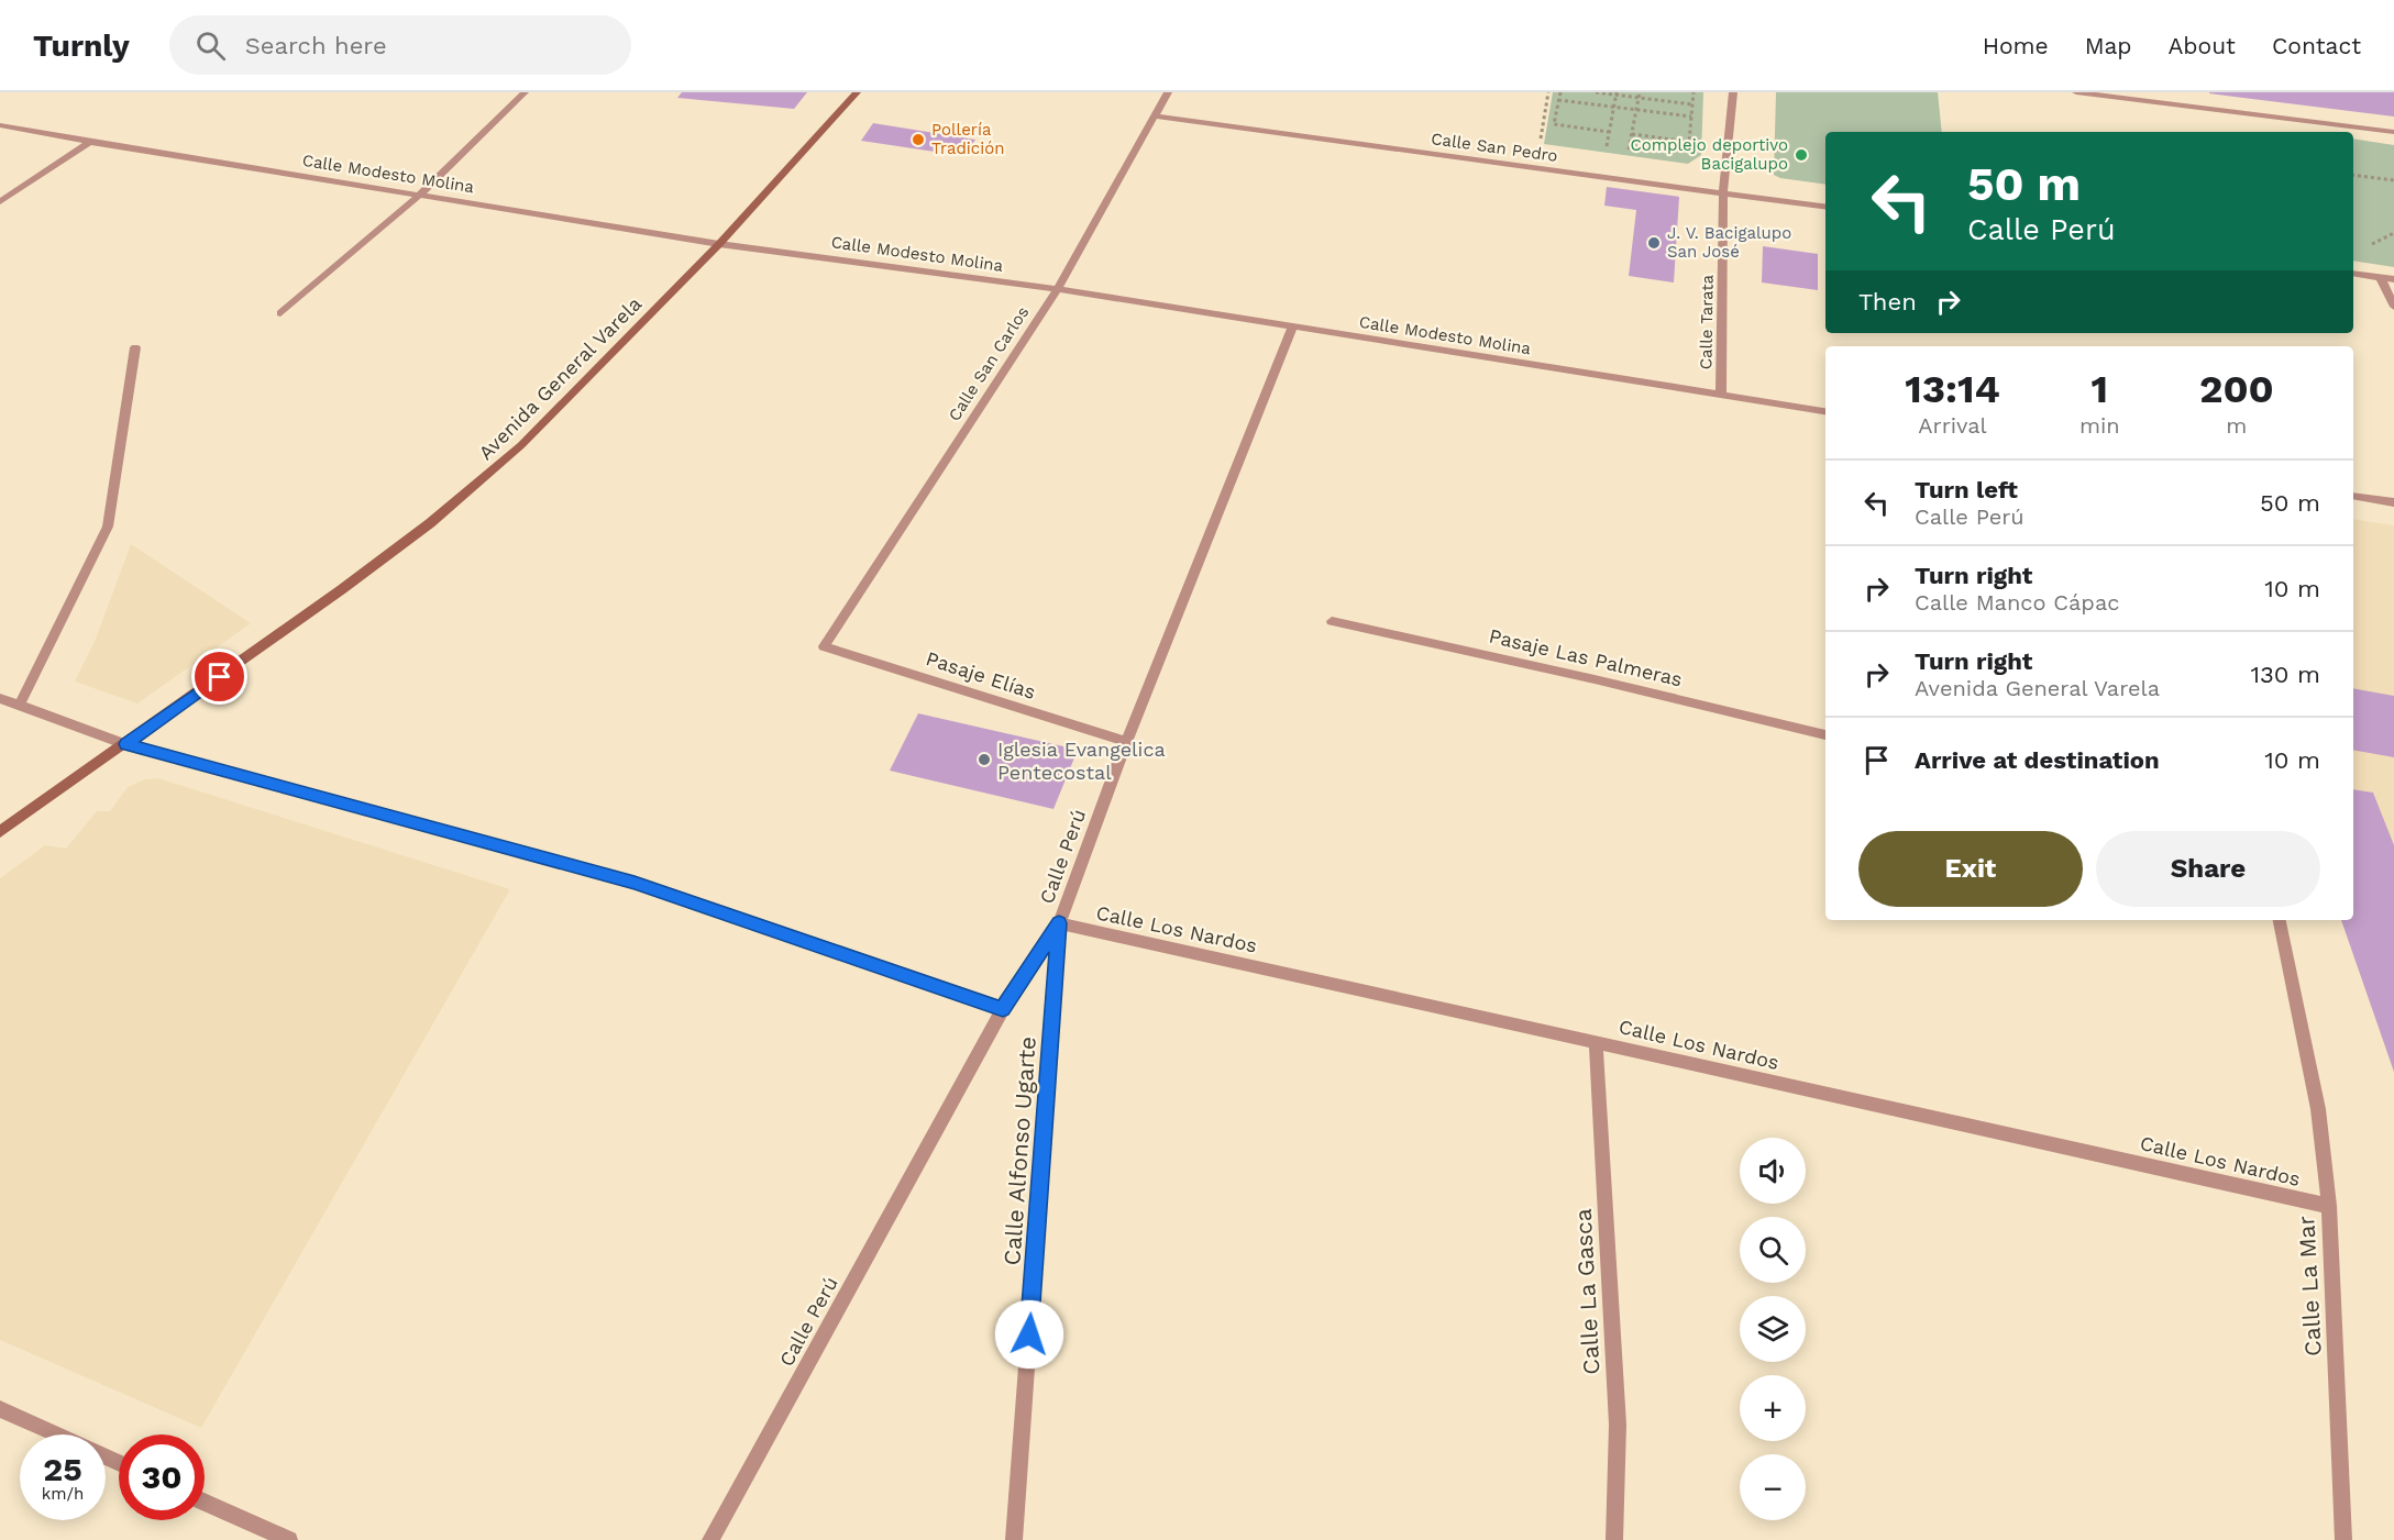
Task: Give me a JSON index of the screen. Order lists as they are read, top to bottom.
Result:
{
  "streets": {
    "street": [
      "Calle San Pedro",
      "Calle Modesto Molina",
      "Calle Tarata",
      "Calle San Carlos",
      "Avenida General Varela",
      "Pasaje Las Palmeras",
      "Pasaje Elías",
      "Calle Perú",
      "Calle Los Nardos",
      "Calle Alfonso Ugarte",
      "Calle La Mar",
      "Calle La Gasca"
    ]
  },
  "crossings": [
    ["Calle San Pedro", "Calle Tarata"],
    ["Calle San Pedro", "Calle San Carlos"],
    ["Calle Modesto Molina", "Calle Tarata"],
    ["Calle Modesto Molina", "Calle San Carlos"],
    ["Calle Modesto Molina", "Avenida General Varela"],
    ["Calle Modesto Molina", "Calle Perú"],
    ["Calle San Carlos", "Pasaje Elías"],
    ["Pasaje Elías", "Calle Perú"],
    ["Calle Perú", "Calle Los Nardos"],
    ["Calle Perú", "Calle Alfonso Ugarte"],
    ["Calle Los Nardos", "Calle Alfonso Ugarte"],
    ["Calle Los Nardos", "Calle La Mar"],
    ["Calle Los Nardos", "Calle La Gasca"]
  ],
  "places": [
    "Pollería Tradición",
    "Complejo deportivo Bacigalupo",
    "J. V. Bacigalupo San José",
    "Iglesia Evangelica Pentecostal"
  ],
  "page": {
    "header": "Turnly",
    "search": "Search here",
    "nav": [
      "Home",
      "Map",
      "About",
      "Contact"
    ],
    "turn": ["50 m", "Calle Perú"],
    "then": "Then",
    "eta": [
      "13:14",
      "Arrival",
      "1",
      "min",
      "200",
      "m"
    ],
    "list": [
      {
        "name": "Turn left",
        "note": "Calle Perú",
        "value": "50 m"
      },
      {
        "name": "Turn right",
        "note": "Calle Manco Cápac",
        "value": "10 m"
      },
      {
        "name": "Turn right",
        "note": "Avenida General Varela",
        "value": "130 m"
      },
      {
        "name": "Arrive at destination",
        "value": "10 m"
      }
    ],
    "buttons": ["Exit", "Share"],
    "map_buttons": ["+", "−"],
    "speed": "25 km/h",
    "limit": "30"
  }
}
